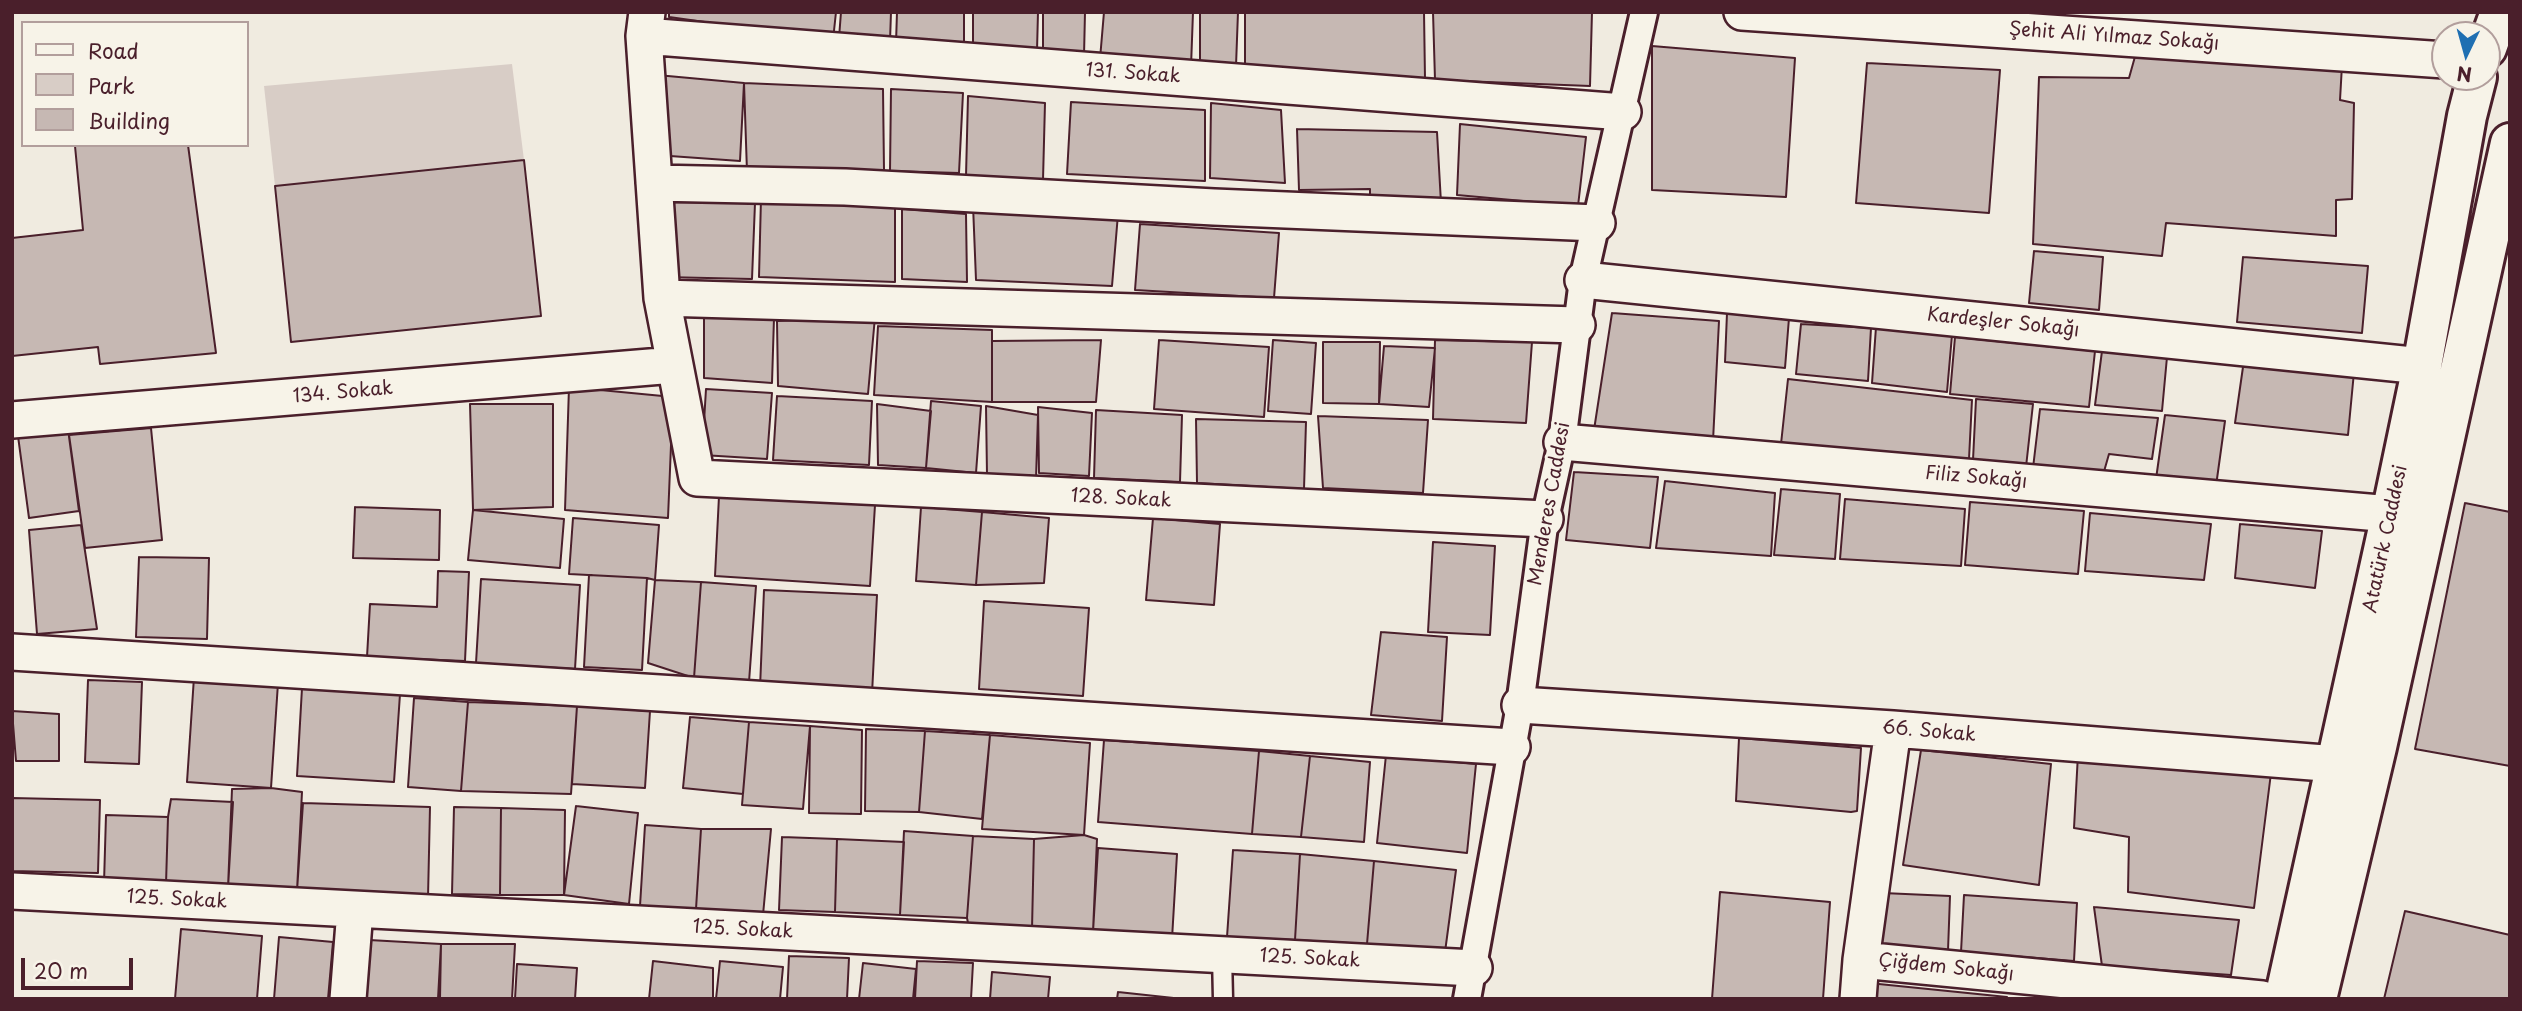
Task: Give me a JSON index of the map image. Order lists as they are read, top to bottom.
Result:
{
  "streets": {
    "street": [
      "Şehit Ali Yılmaz Sokağı",
      "131. Sokak",
      "Kardeşler Sokağı",
      "134. Sokak",
      "Filiz Sokağı",
      "128. Sokak",
      "Menderes Caddesi",
      "Atatürk Caddesi",
      "66. Sokak",
      "125. Sokak",
      "Çiğdem Sokağı"
    ]
  },
  "crossings": [
    ["131. Sokak", "Menderes Caddesi"],
    ["Kardeşler Sokağı", "Menderes Caddesi"],
    ["Kardeşler Sokağı", "Atatürk Caddesi"],
    ["134. Sokak", "128. Sokak"],
    ["Filiz Sokağı", "Menderes Caddesi"],
    ["Filiz Sokağı", "Atatürk Caddesi"],
    ["128. Sokak", "Menderes Caddesi"],
    ["Menderes Caddesi", "66. Sokak"],
    ["Menderes Caddesi", "125. Sokak"],
    ["Atatürk Caddesi", "66. Sokak"],
    ["66. Sokak", "Çiğdem Sokağı"]
  ],
  "legend": ["Road", "Park", "Building"],
  "scale_bar": "20 m",
  "north": "bottom"
}
